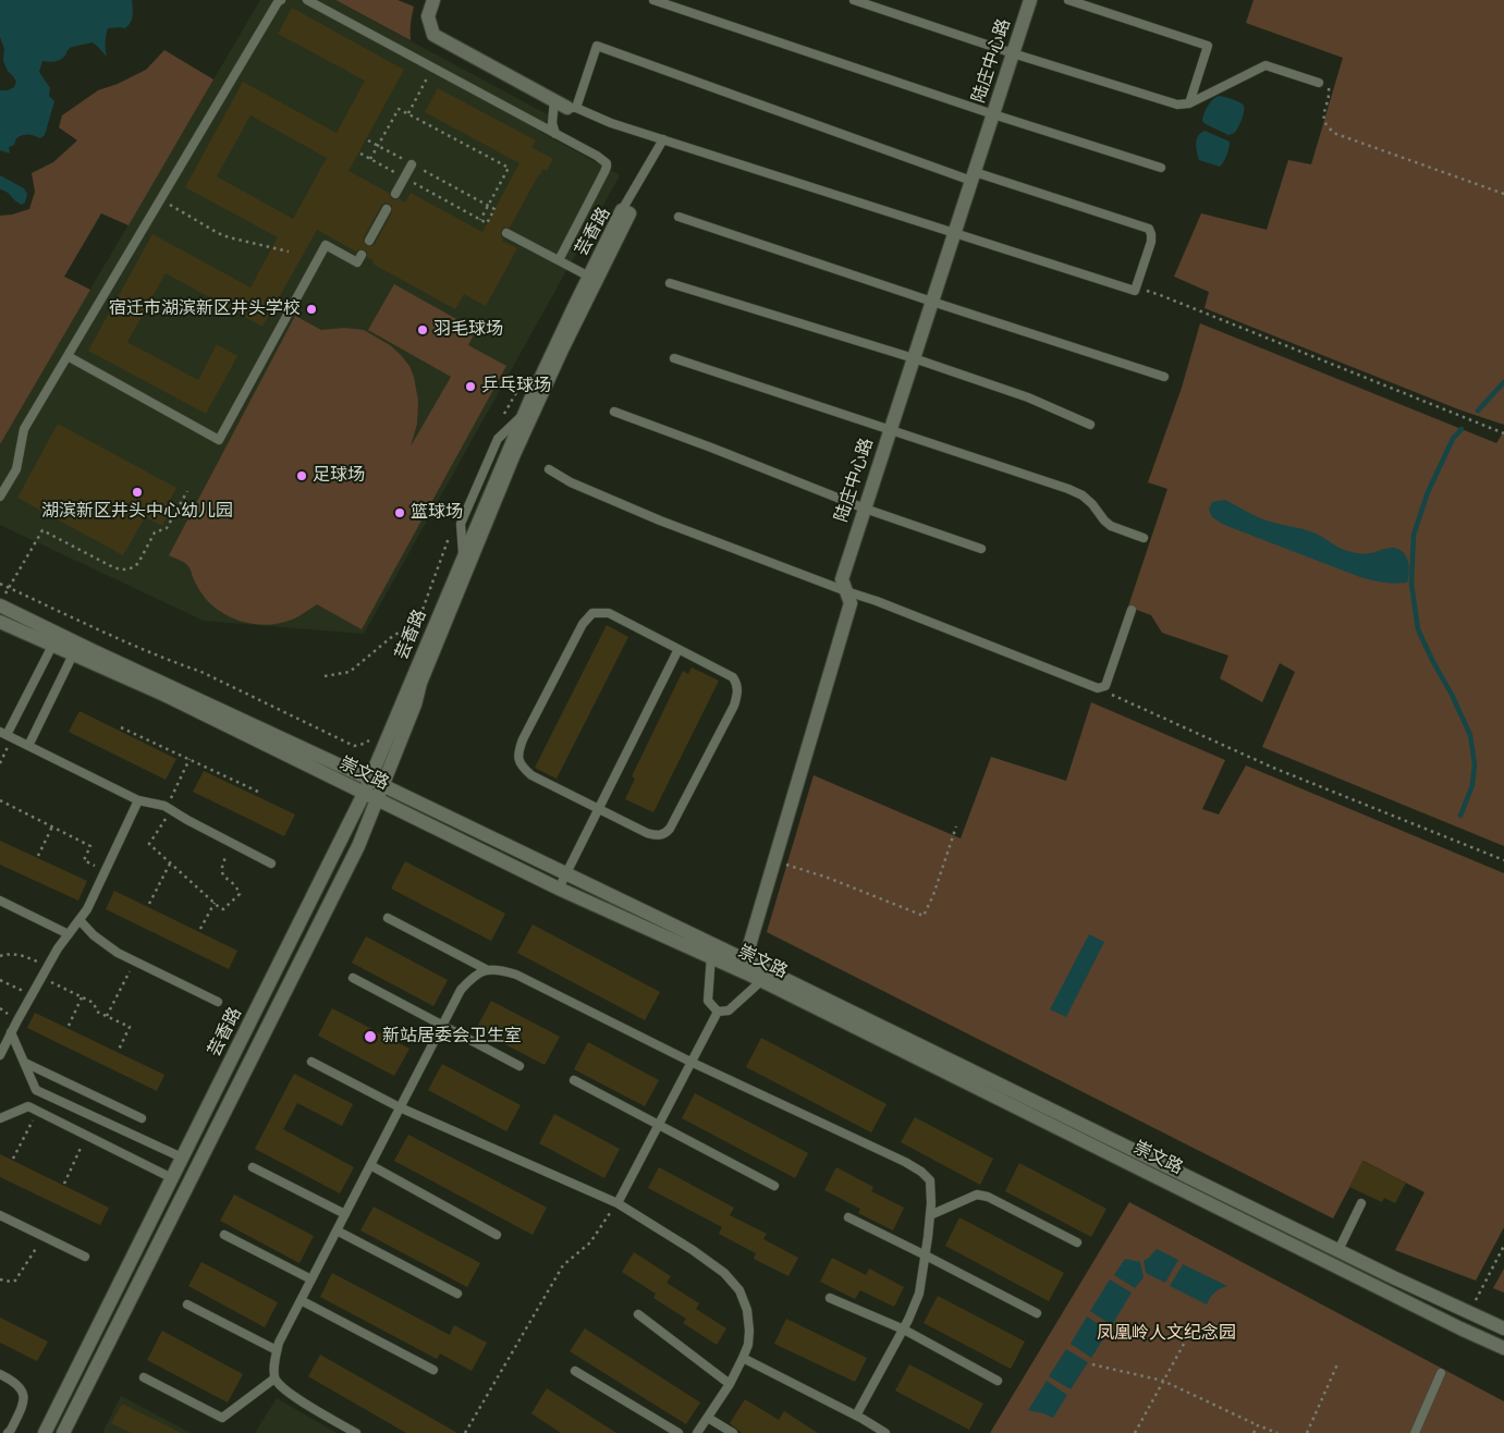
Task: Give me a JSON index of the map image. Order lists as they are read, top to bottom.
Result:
{
  "streets": {
    "street": ["陆庄中心路", "芸香路", "崇文路"]
  },
  "crossings": [
    ["陆庄中心路", "崇文路"],
    ["芸香路", "崇文路"]
  ],
  "parks": ["凤凰岭人文纪念园"],
  "places": [
    "宿迁市湖滨新区井头学校",
    "羽毛球场",
    "乒乓球场",
    "足球场",
    "湖滨新区井头中心幼儿园",
    "篮球场",
    "新站居委会卫生室"
  ]
}
